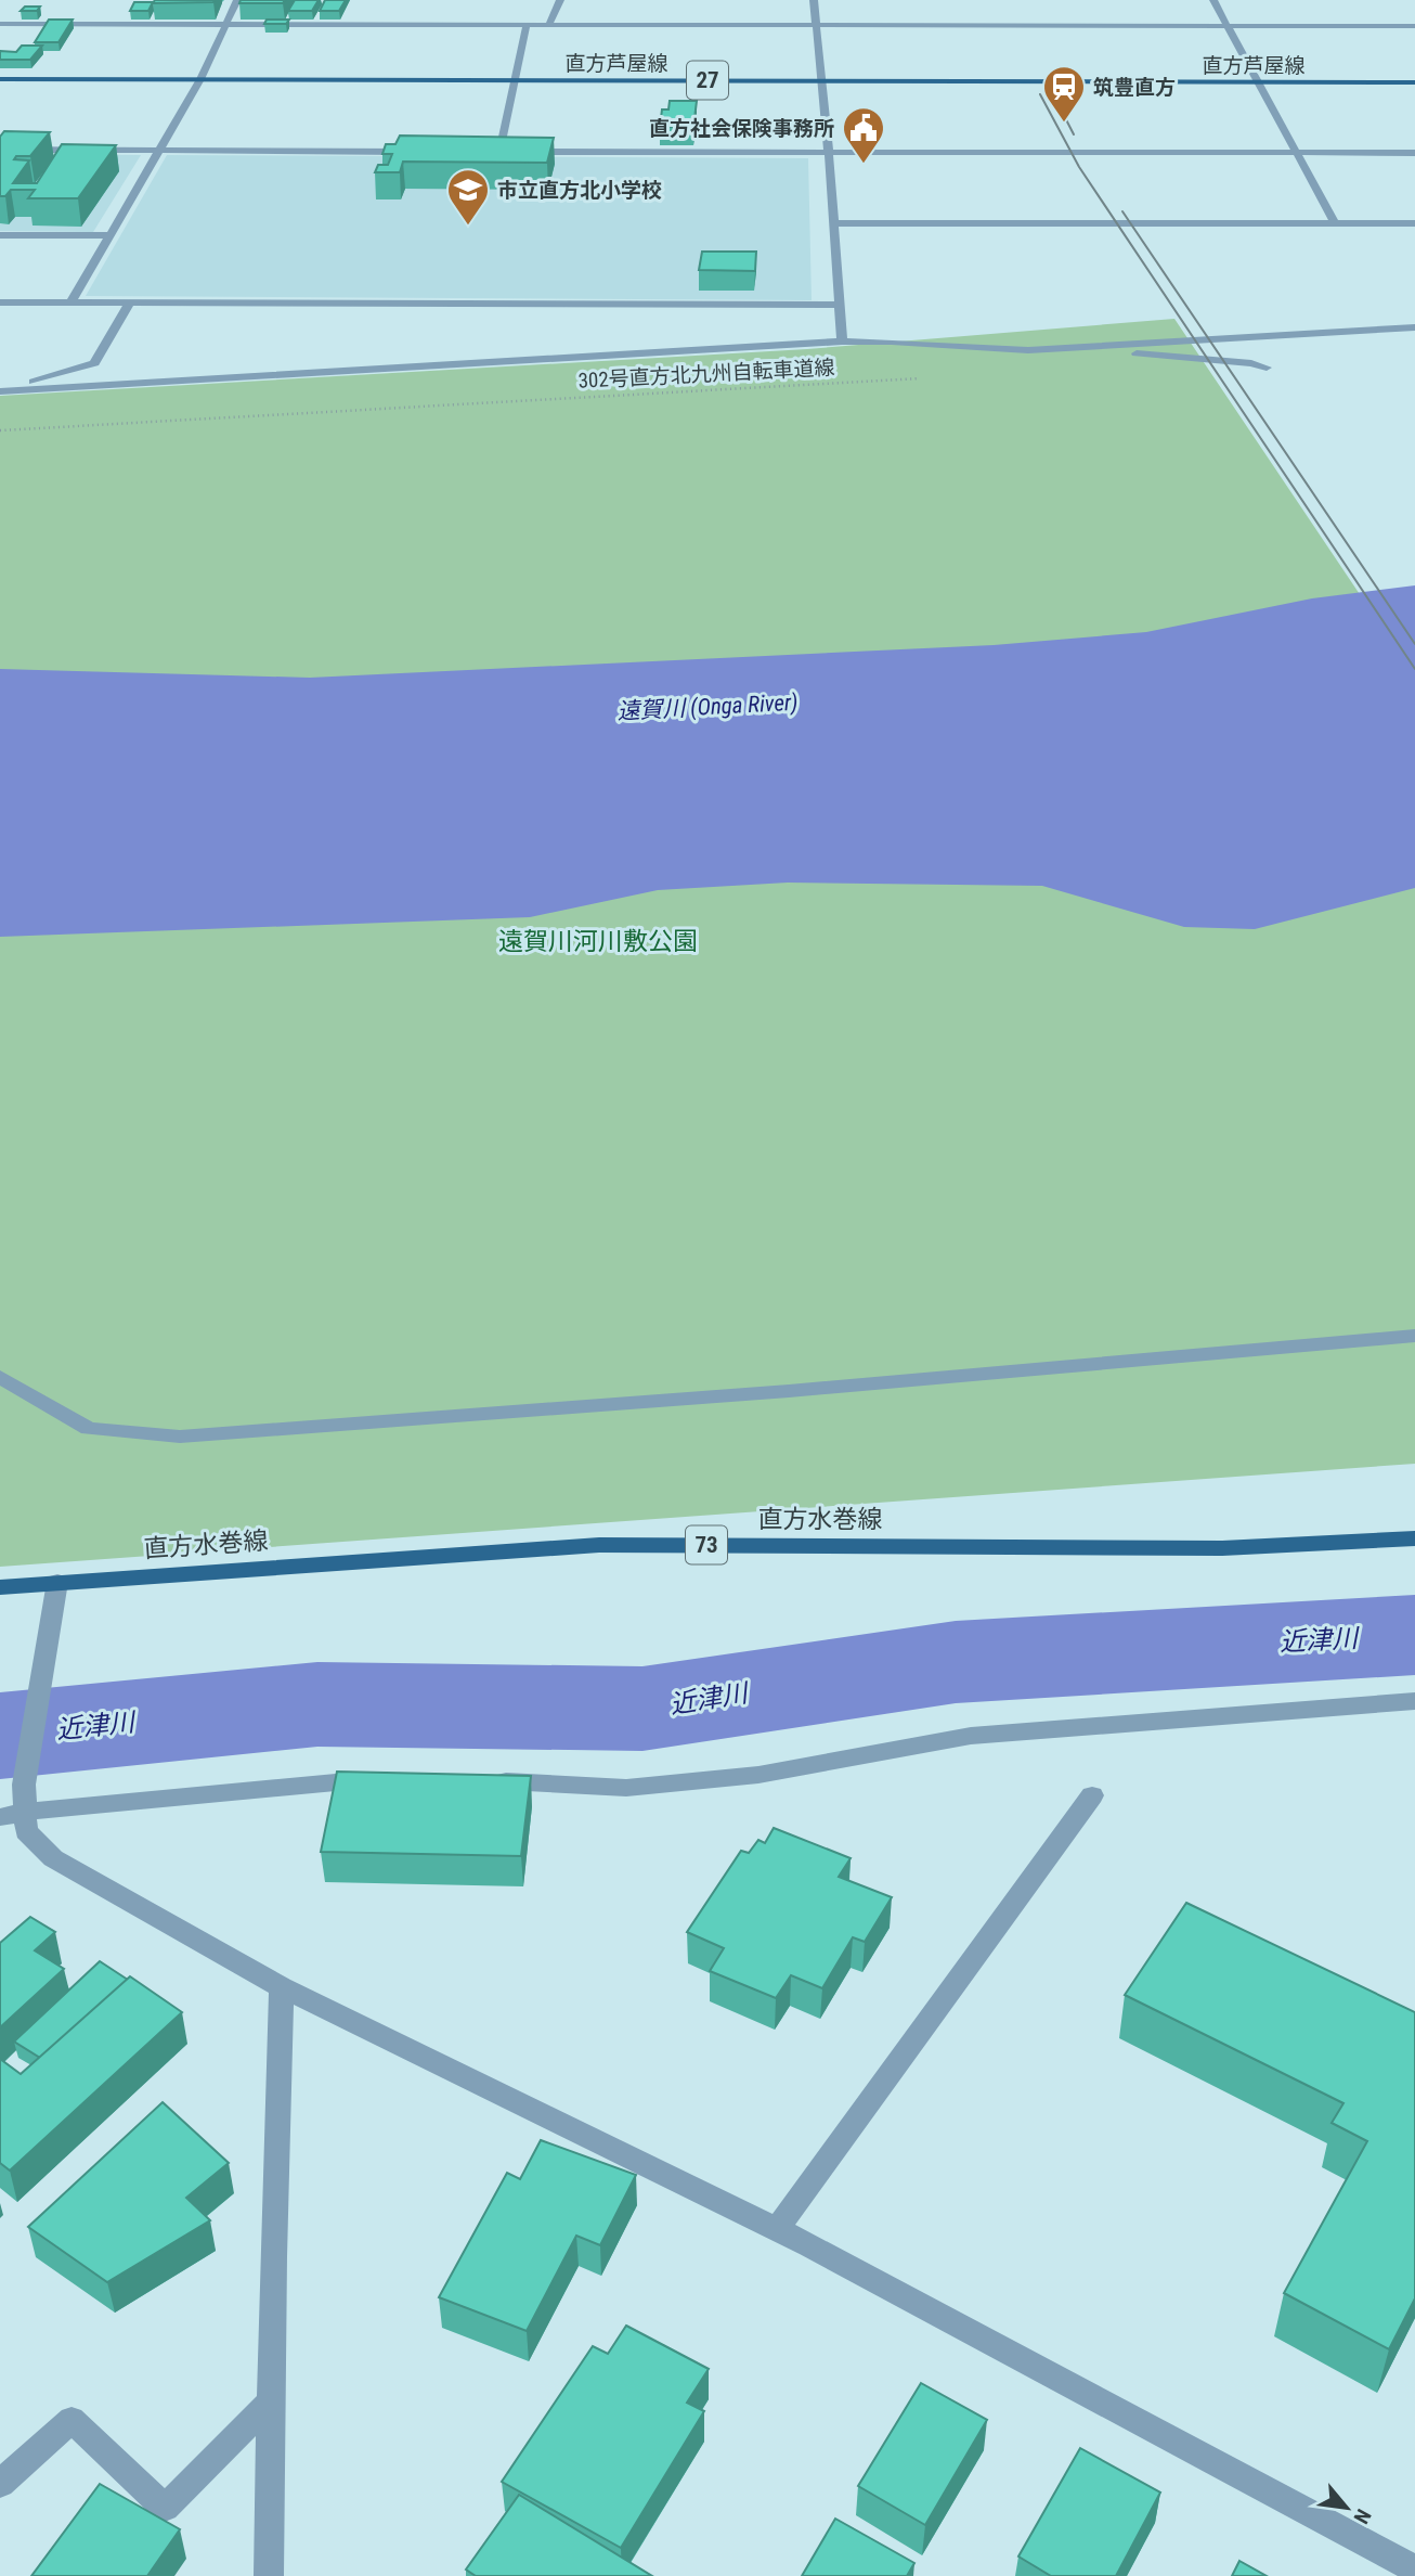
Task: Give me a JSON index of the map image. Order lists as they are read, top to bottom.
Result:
{
  "streets": {
    "main road": [
      "直方芦屋線",
      "27",
      "直方水巻線",
      "73"
    ],
    "path": ["302号直方北九州自転車道線"]
  },
  "water": ["遠賀川 (Onga River)", "近津川"],
  "parks": ["遠賀川河川敷公園"],
  "places": {
    "station": ["筑豊直方"],
    "public building": ["直方社会保険事務所"],
    "school or university": ["市立直方北小学校"]
  },
  "north": "bottom right"
}
